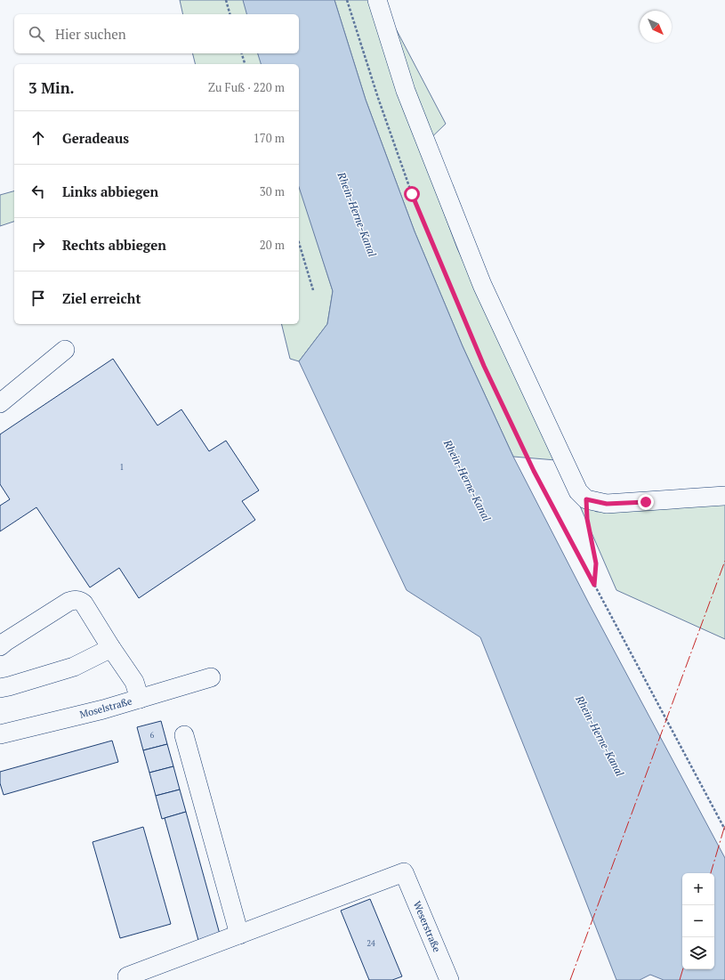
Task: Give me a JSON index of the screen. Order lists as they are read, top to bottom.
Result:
{
  "streets": {
    "street": ["Moselstraße", "Weserstraße"]
  },
  "water": ["Rhein-Herne-Kanal"],
  "house_numbers": ["1", "6", "24"],
  "north": "bottom right",
  "page": {
    "search": "Hier suchen",
    "heading": ["3 Min.", "Zu Fuß · 220 m"],
    "list": [
      ["Geradeaus", "170 m"],
      ["Links abbiegen", "30 m"],
      ["Rechts abbiegen", "20 m"],
      "Ziel erreicht"
    ],
    "map_buttons": ["+", "−"]
  }
}
